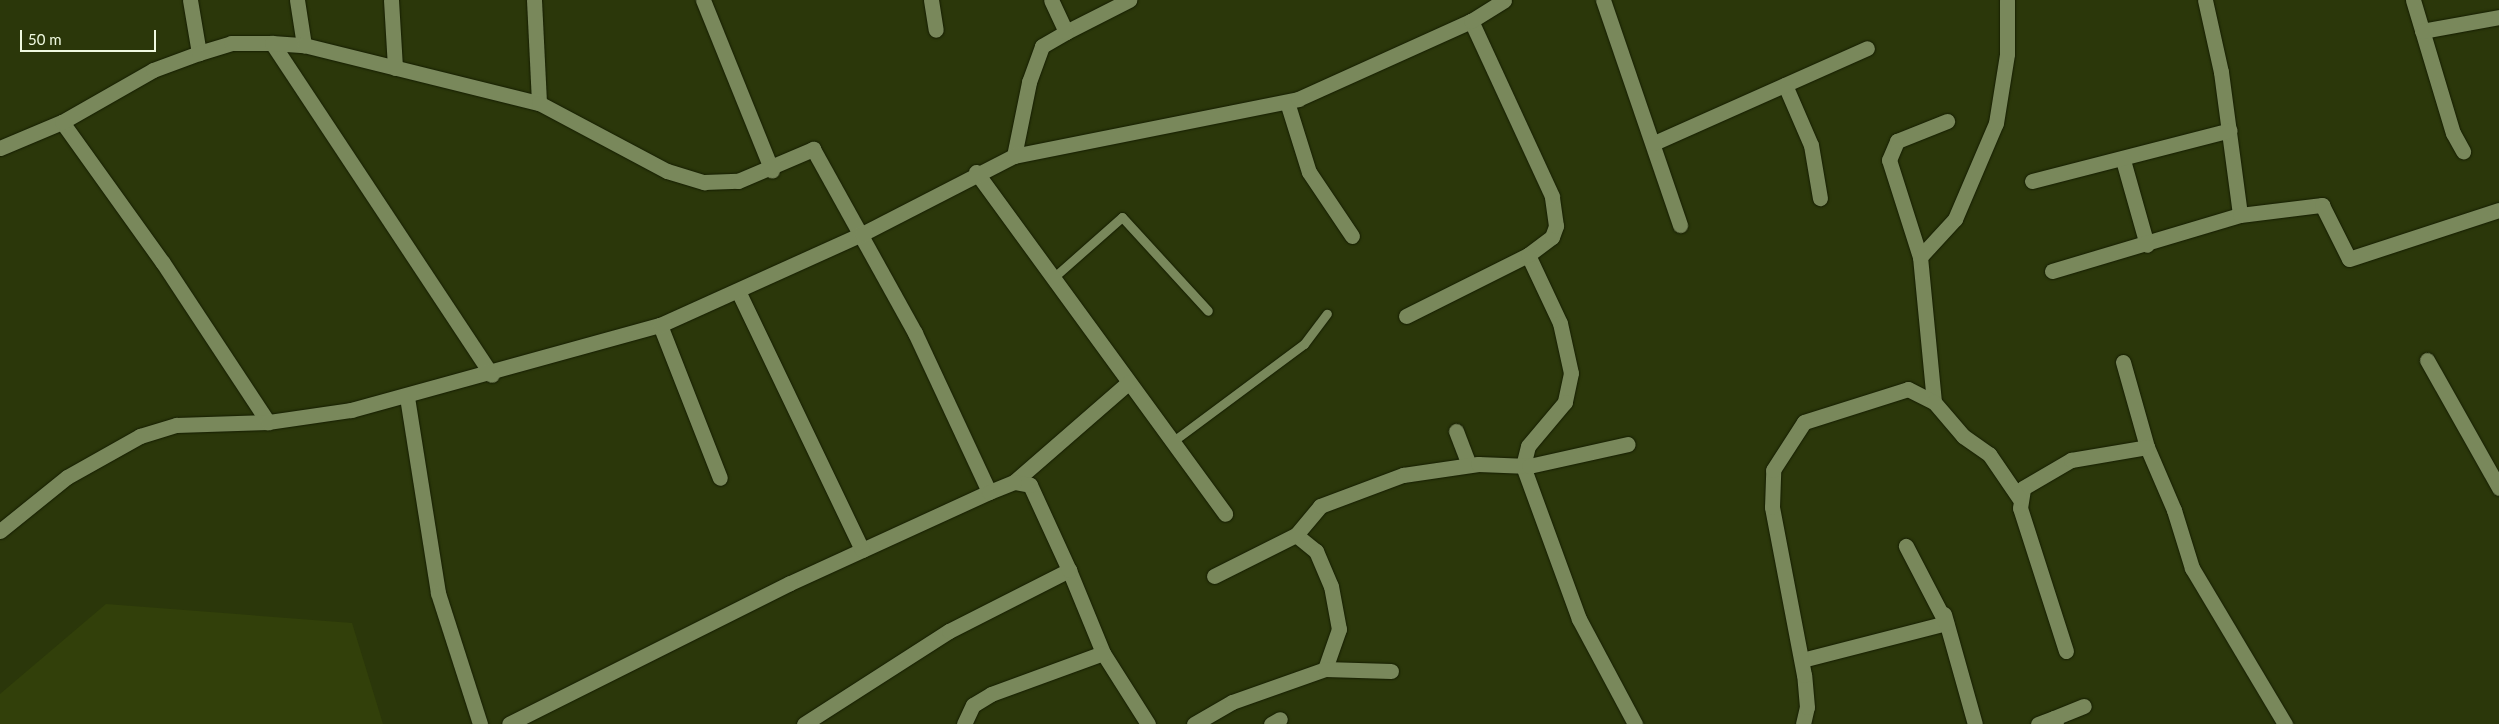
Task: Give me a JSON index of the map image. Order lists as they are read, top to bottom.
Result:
{
  "scale_bar": "50 m"
}
